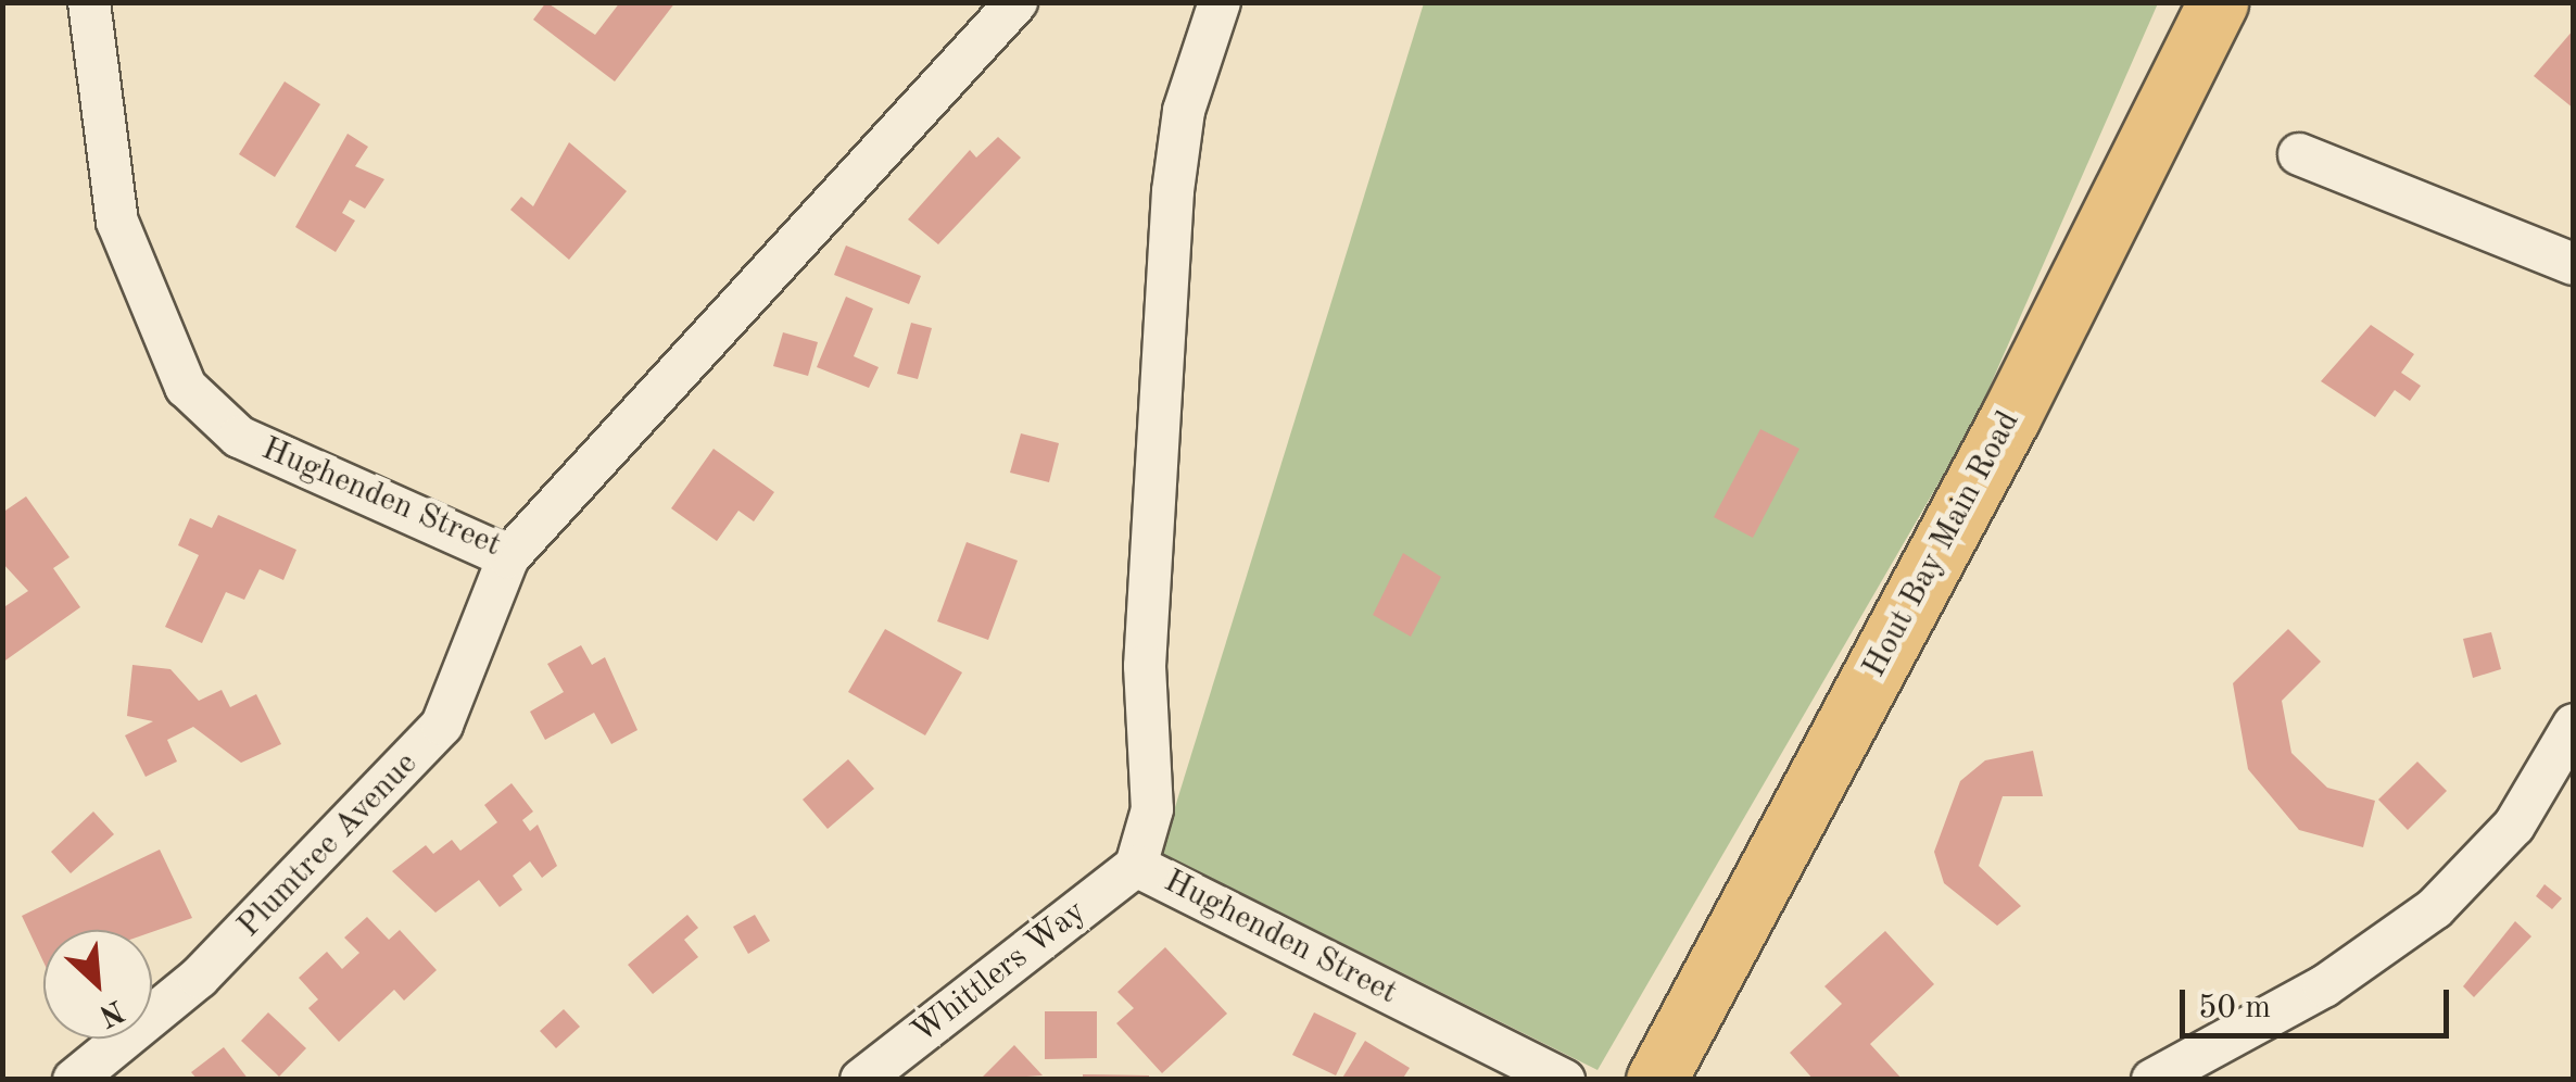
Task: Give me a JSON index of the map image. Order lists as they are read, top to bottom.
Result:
{
  "streets": {
    "main road": ["Hout Bay Main Road"],
    "street": ["Hughenden Street", "Plumtree Avenue", "Whittlers Way"]
  },
  "crossings": [
    ["Hughenden Street", "Plumtree Avenue"],
    ["Hughenden Street", "Whittlers Way"]
  ],
  "scale_bar": "50 m",
  "north": "bottom right"
}
